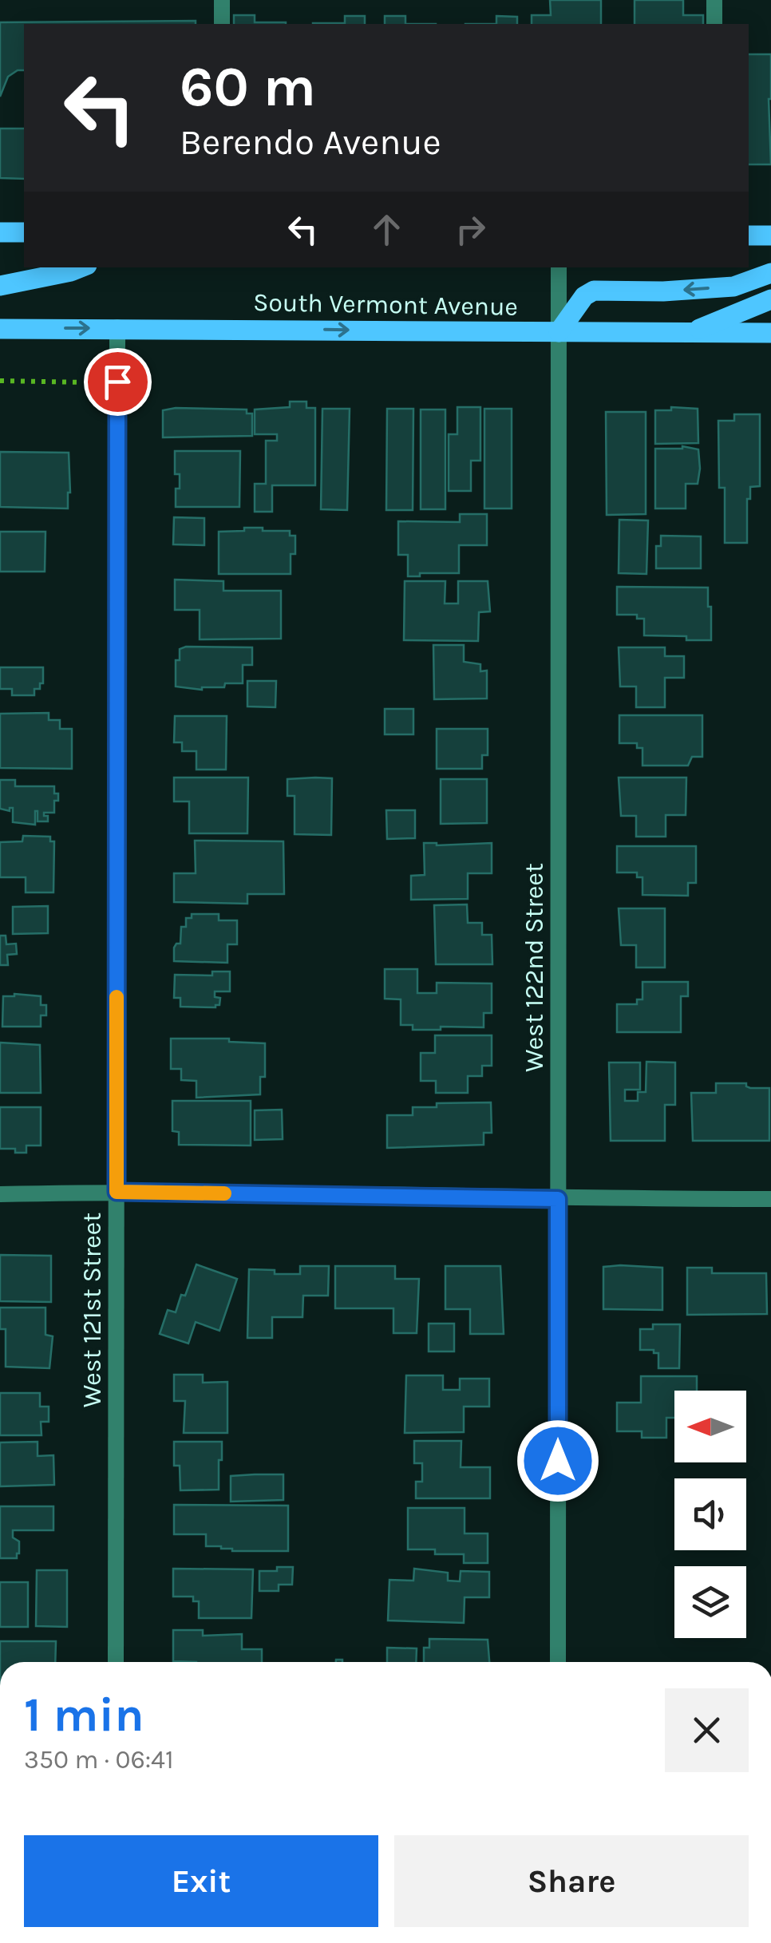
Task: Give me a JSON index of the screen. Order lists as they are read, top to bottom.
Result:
{
  "streets": {
    "main road": ["South Vermont Avenue"],
    "street": ["West 122nd Street", "West 121st Street"]
  },
  "crossings": [
    ["South Vermont Avenue", "West 122nd Street"],
    ["South Vermont Avenue", "West 121st Street"]
  ],
  "one_way": ["South Vermont Avenue"],
  "north": "left",
  "page": {
    "turn": ["60 m", "Berendo Avenue"],
    "heading": ["1 min", "350 m · 06:41"],
    "buttons": ["Exit", "Share"]
  }
}
